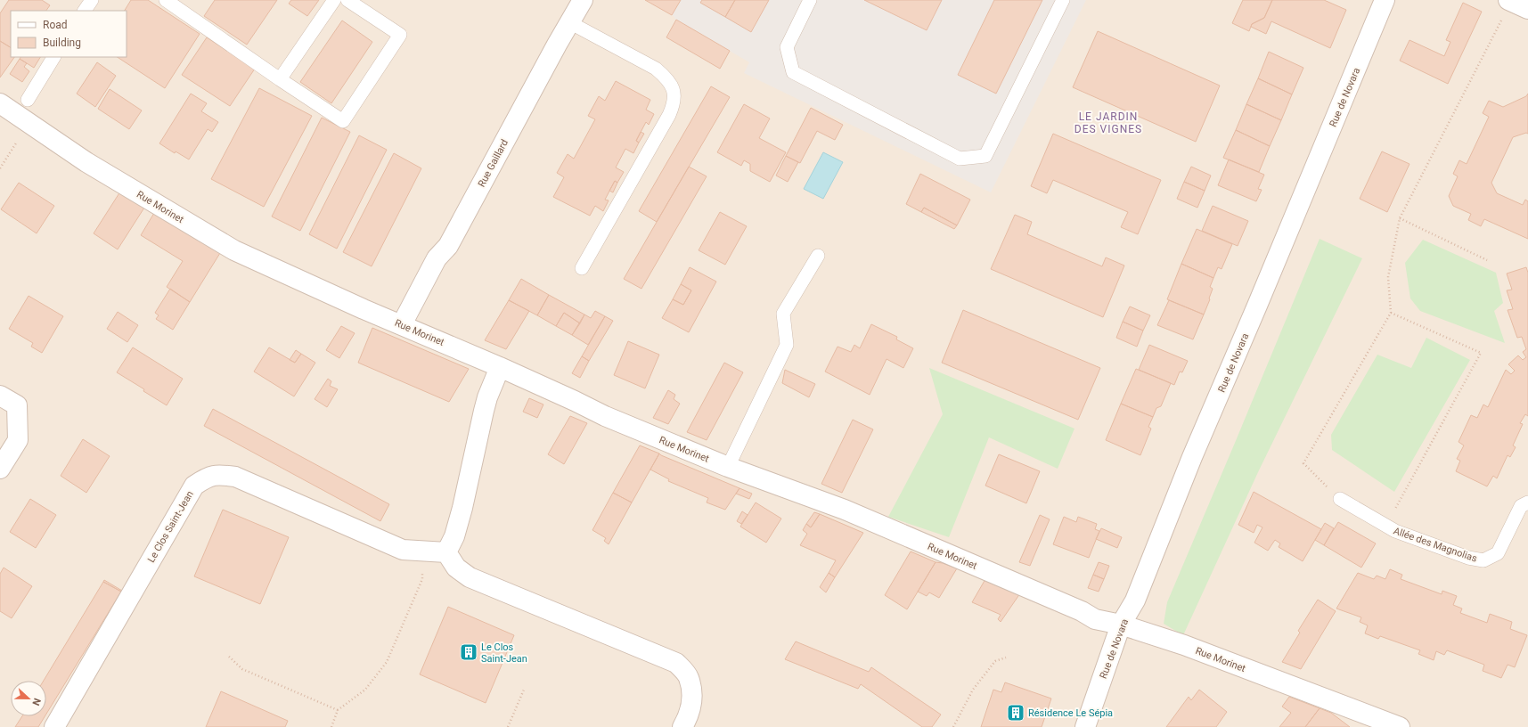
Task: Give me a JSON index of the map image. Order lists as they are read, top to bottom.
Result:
{
  "streets": {
    "street": [
      "Rue de Novara",
      "Rue Gaillard",
      "Rue Morinet",
      "Le Clos Saint-Jean"
    ],
    "lane": ["Allée des Magnolias"]
  },
  "crossings": [
    ["Rue de Novara", "Rue Morinet"],
    ["Rue Gaillard", "Rue Morinet"]
  ],
  "districts": ["LE JARDIN DES VIGNES"],
  "places": {
    "building": ["Le Clos Saint-Jean", "Résidence Le Sépia"]
  },
  "legend": ["Road", "Building"],
  "north": "right"
}
